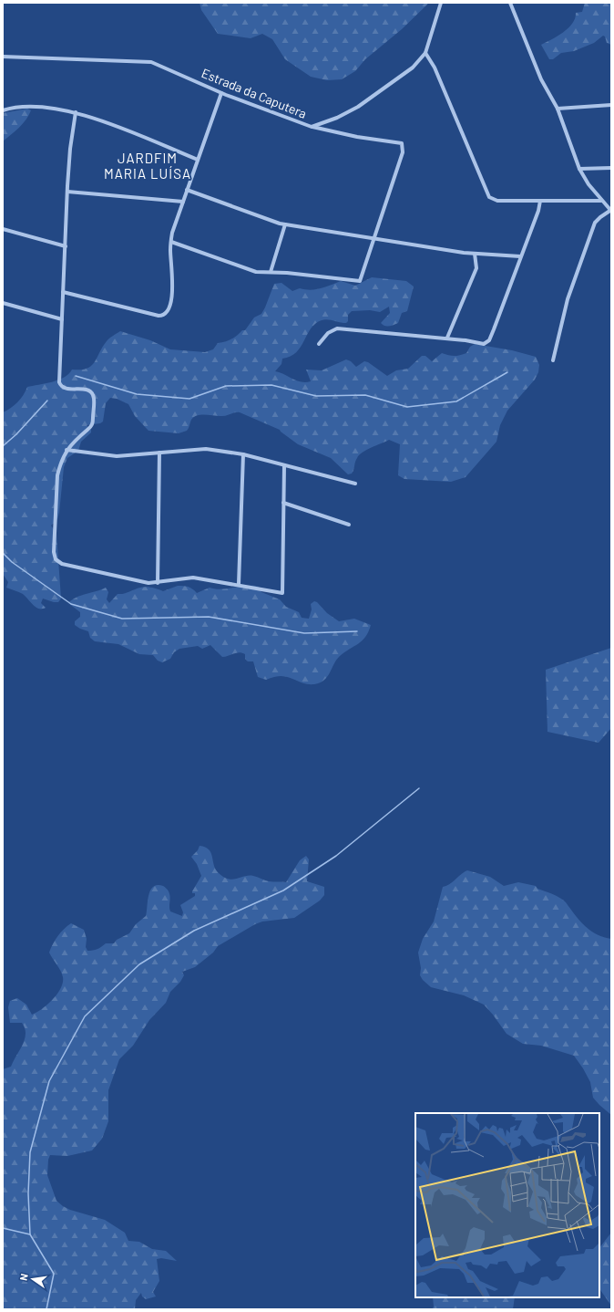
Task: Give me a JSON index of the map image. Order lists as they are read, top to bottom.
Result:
{
  "streets": {
    "street": ["Estrada da Caputera"]
  },
  "districts": ["JARDFIM MARIA LUÍSA"],
  "north": "left"
}
